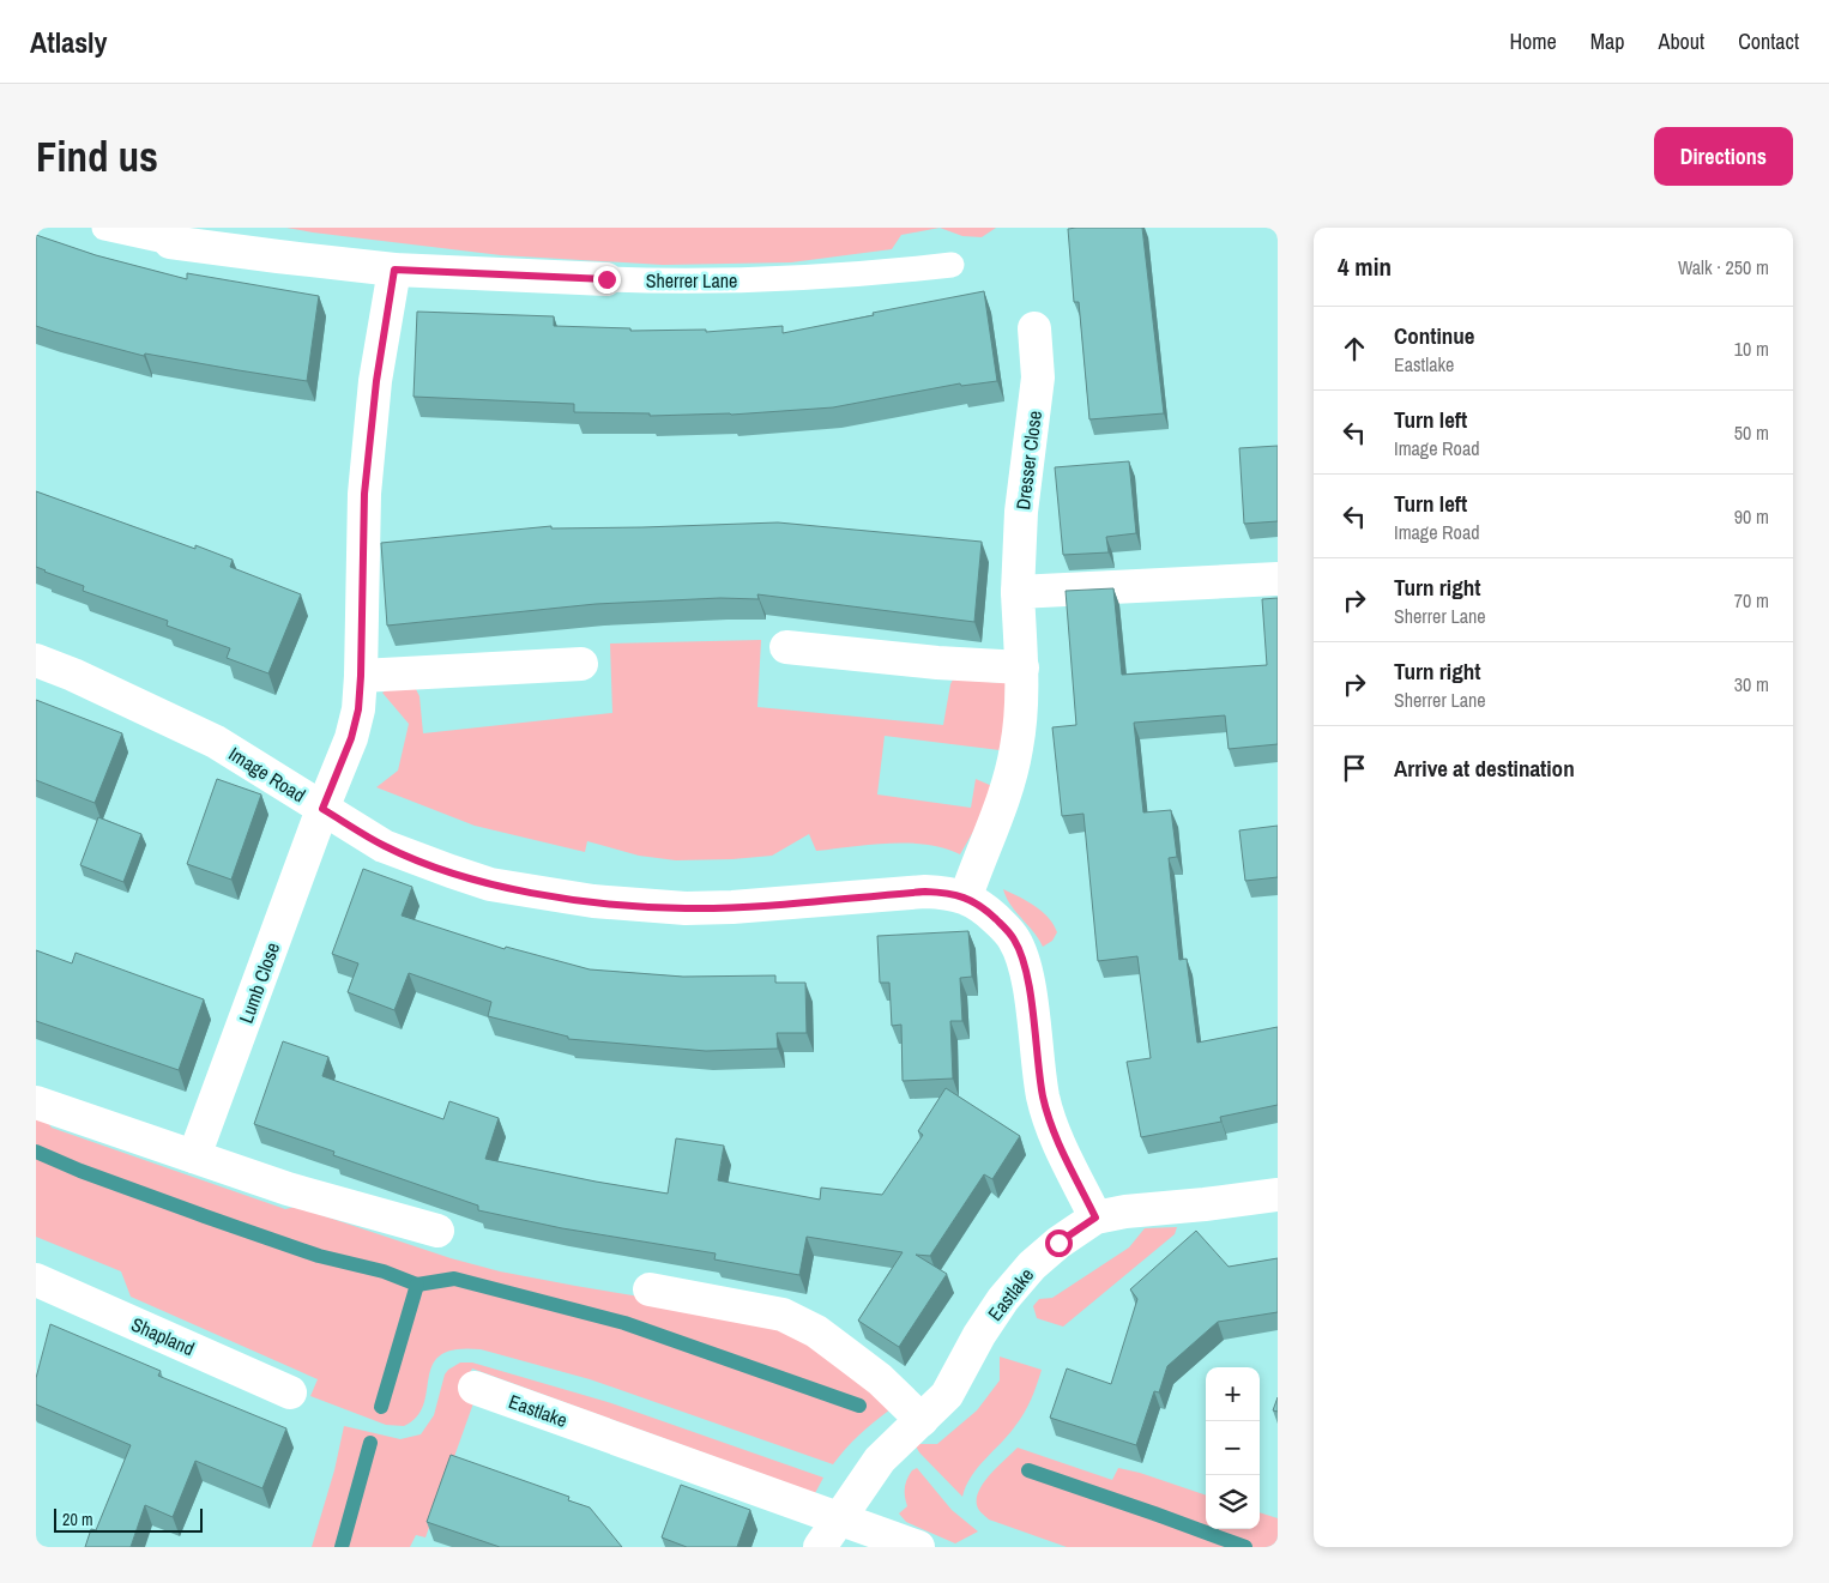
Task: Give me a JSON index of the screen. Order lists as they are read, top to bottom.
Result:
{
  "streets": {
    "street": [
      "Sherrer Lane",
      "Dresser Close",
      "Image Road",
      "Lumb Close",
      "Eastlake",
      "Shapland"
    ]
  },
  "crossings": [
    ["Dresser Close", "Image Road"],
    ["Image Road", "Lumb Close"],
    ["Image Road", "Eastlake"]
  ],
  "scale_bar": "20 m",
  "page": {
    "header": "Atlasly",
    "nav": [
      "Home",
      "Map",
      "About",
      "Contact"
    ],
    "buttons": "Directions",
    "title": "Find us",
    "heading": ["4 min", "Walk · 250 m"],
    "list": [
      ["Continue", "Eastlake", "10 m"],
      ["Turn left", "Image Road", "50 m"],
      ["Turn left", "Image Road", "90 m"],
      ["Turn right", "Sherrer Lane", "70 m"],
      ["Turn right", "Sherrer Lane", "30 m"],
      "Arrive at destination"
    ],
    "map_buttons": ["+", "−"],
    "scale": "20 m"
  }
}
